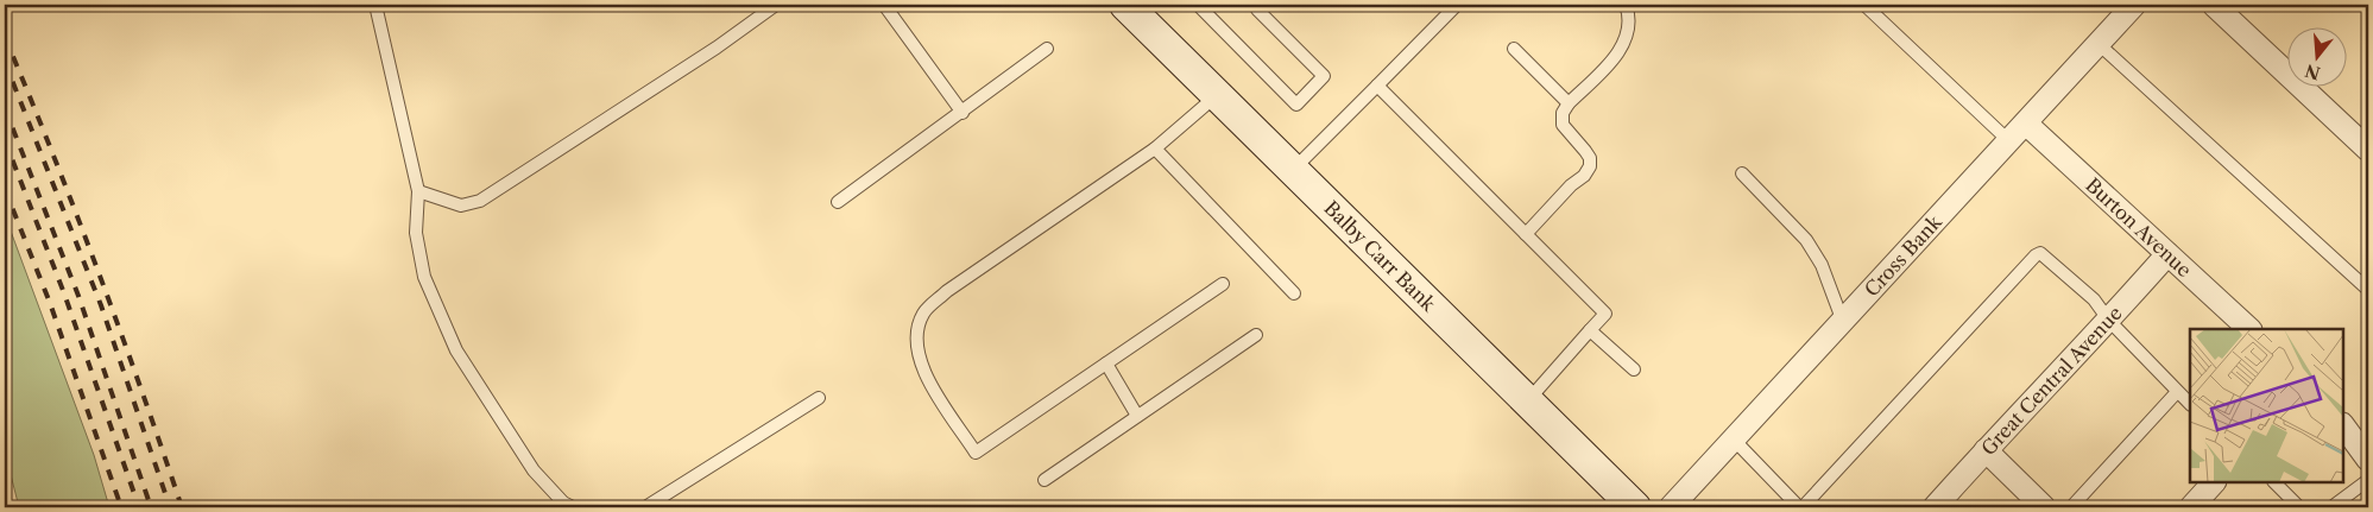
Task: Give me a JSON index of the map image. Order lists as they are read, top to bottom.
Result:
{
  "streets": {
    "street": [
      "Burton Avenue",
      "Balby Carr Bank",
      "Cross Bank",
      "Great Central Avenue"
    ]
  },
  "crossings": [
    ["Burton Avenue", "Cross Bank"],
    ["Burton Avenue", "Great Central Avenue"]
  ],
  "north": "bottom"
}
